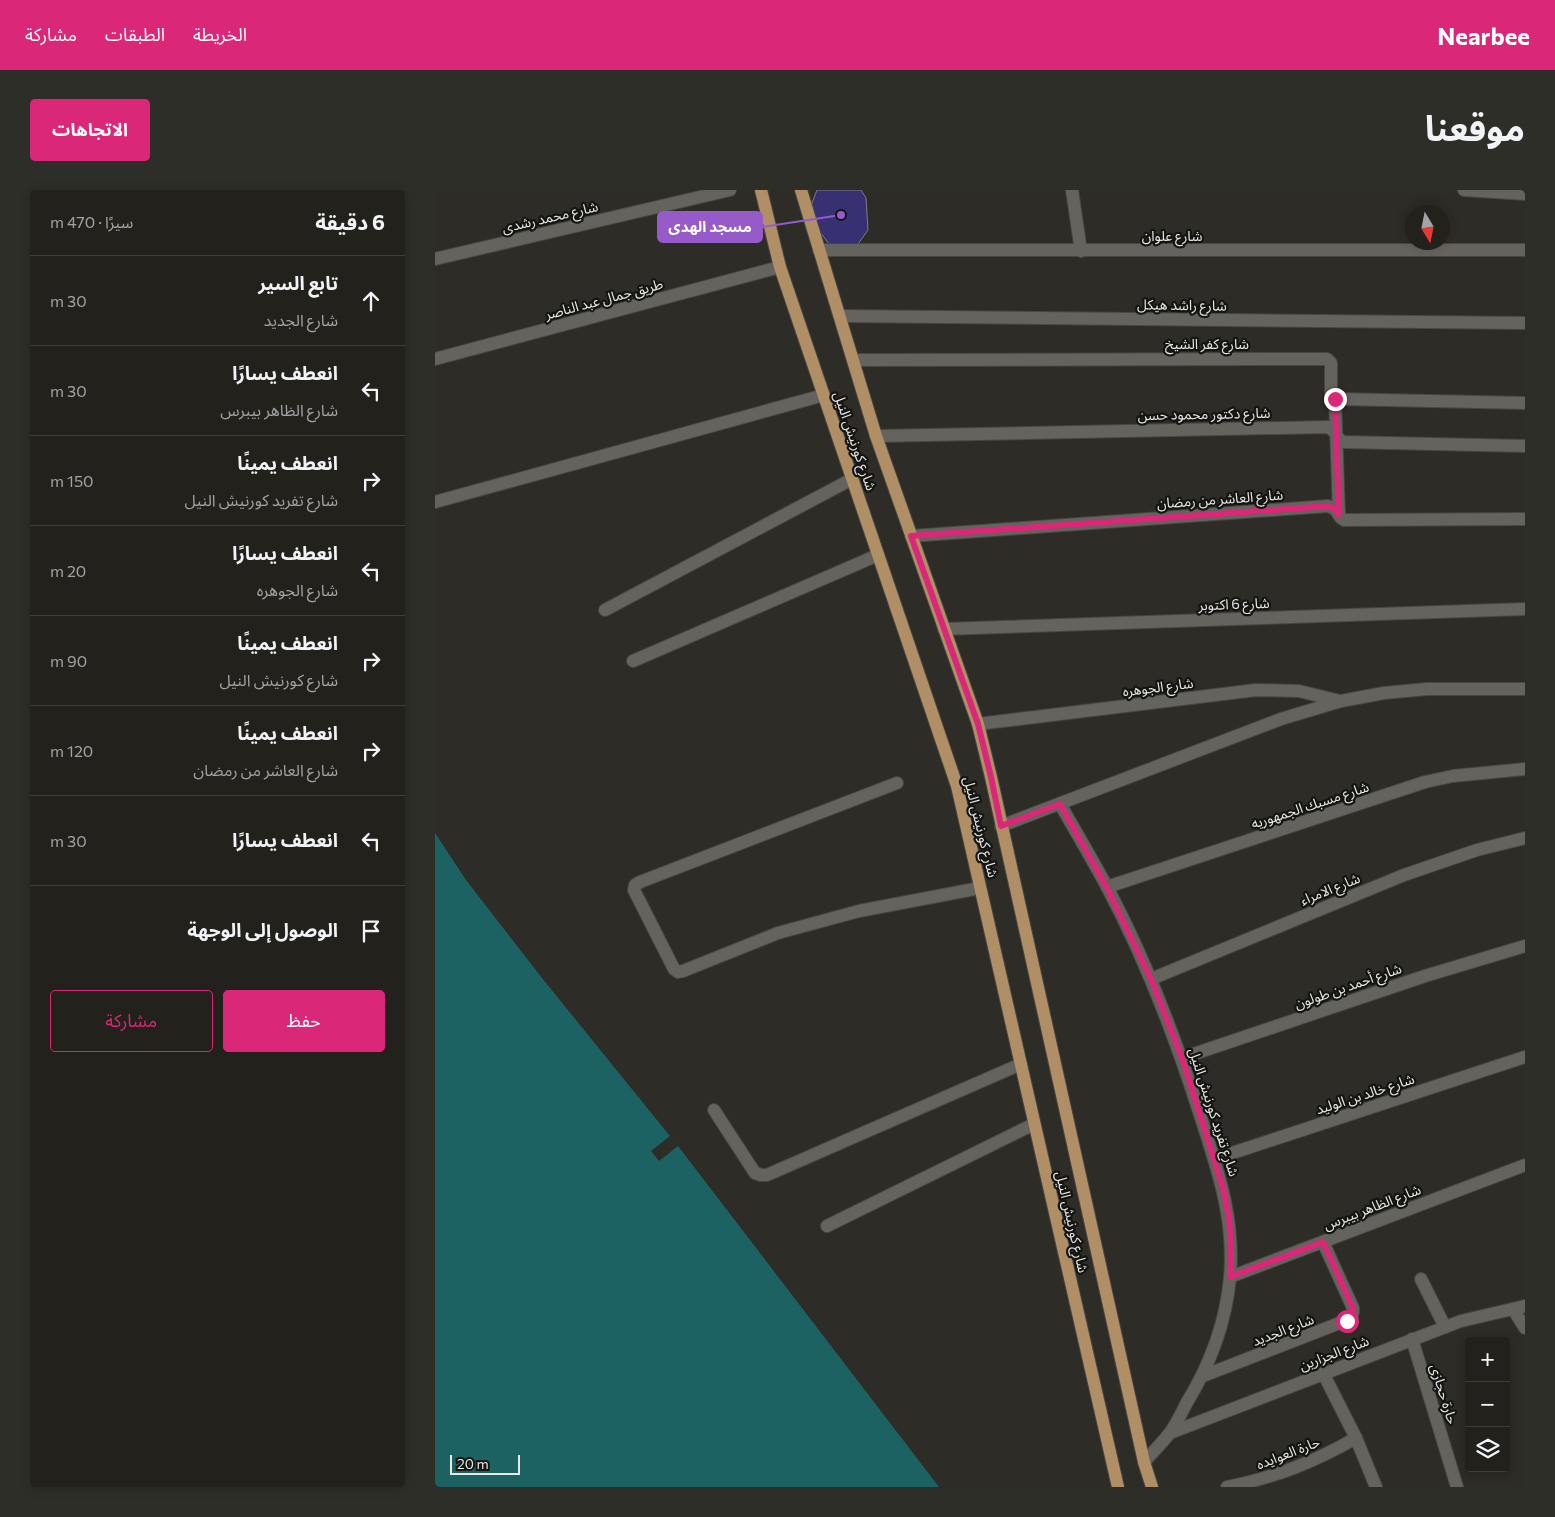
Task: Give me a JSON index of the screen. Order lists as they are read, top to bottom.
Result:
{
  "streets": {
    "main road": ["شارع كورنيش النيل"],
    "street": [
      "شارع محمد رشدى",
      "شارع علوان",
      "طريق جمال عبد الناصر",
      "شارع راشد هيكل",
      "شارع كفر الشيخ",
      "شارع دكتور محمود حسن",
      "شارع العاشر من رمضان",
      "شارع 6 اكتوبر",
      "شارع الجوهره",
      "شارع مسبك الجمهوريه",
      "شارع الامراء",
      "شارع أحمد بن طولون",
      "شارع خالد بن الوليد",
      "شارع تفريد كورنيش النيل",
      "شارع الظاهر بيبرس",
      "شارع الجديد",
      "شارع الجزارين",
      "حارة حجازى",
      "حارة العوايده"
    ]
  },
  "crossings": [
    ["شارع علوان", "شارع كورنيش النيل"],
    ["طريق جمال عبد الناصر", "شارع كورنيش النيل"],
    ["شارع راشد هيكل", "شارع كورنيش النيل"],
    ["شارع كفر الشيخ", "شارع كورنيش النيل"],
    ["شارع دكتور محمود حسن", "شارع كورنيش النيل"],
    ["شارع كورنيش النيل", "شارع العاشر من رمضان"],
    ["شارع كورنيش النيل", "شارع 6 اكتوبر"],
    ["شارع كورنيش النيل", "شارع الجوهره"],
    ["شارع كورنيش النيل", "شارع تفريد كورنيش النيل"],
    ["شارع الجوهره", "شارع تفريد كورنيش النيل"],
    ["شارع مسبك الجمهوريه", "شارع تفريد كورنيش النيل"],
    ["شارع الامراء", "شارع تفريد كورنيش النيل"],
    ["شارع أحمد بن طولون", "شارع تفريد كورنيش النيل"],
    ["شارع خالد بن الوليد", "شارع تفريد كورنيش النيل"],
    ["شارع تفريد كورنيش النيل", "شارع الظاهر بيبرس"],
    ["شارع تفريد كورنيش النيل", "شارع الجديد"],
    ["شارع تفريد كورنيش النيل", "شارع الجزارين"],
    ["شارع الظاهر بيبرس", "شارع الجديد"],
    ["شارع الجزارين", "حارة حجازى"]
  ],
  "places": ["مسجد الهدى"],
  "scale_bar": "20 m",
  "north": "bottom",
  "page": {
    "header": "Nearbee",
    "nav": ["الخريطة", "الطبقات", "مشاركة"],
    "title": "موقعنا",
    "buttons": [
      "الاتجاهات",
      ["حفظ", "مشاركة"]
    ],
    "heading": ["6 دقيقة", "سيرًا · 470 m"],
    "list": [
      ["تابع السير", "شارع الجديد", "30 m"],
      ["انعطف يسارًا", "شارع الظاهر بيبرس", "30 m"],
      ["انعطف يمينًا", "شارع تفريد كورنيش النيل", "150 m"],
      ["انعطف يسارًا", "شارع الجوهره", "20 m"],
      ["انعطف يمينًا", "شارع كورنيش النيل", "90 m"],
      ["انعطف يمينًا", "شارع العاشر من رمضان", "120 m"],
      ["انعطف يسارًا", "30 m"],
      "الوصول إلى الوجهة"
    ],
    "map_buttons": ["+", "−"],
    "scale": "20 m"
  }
}
